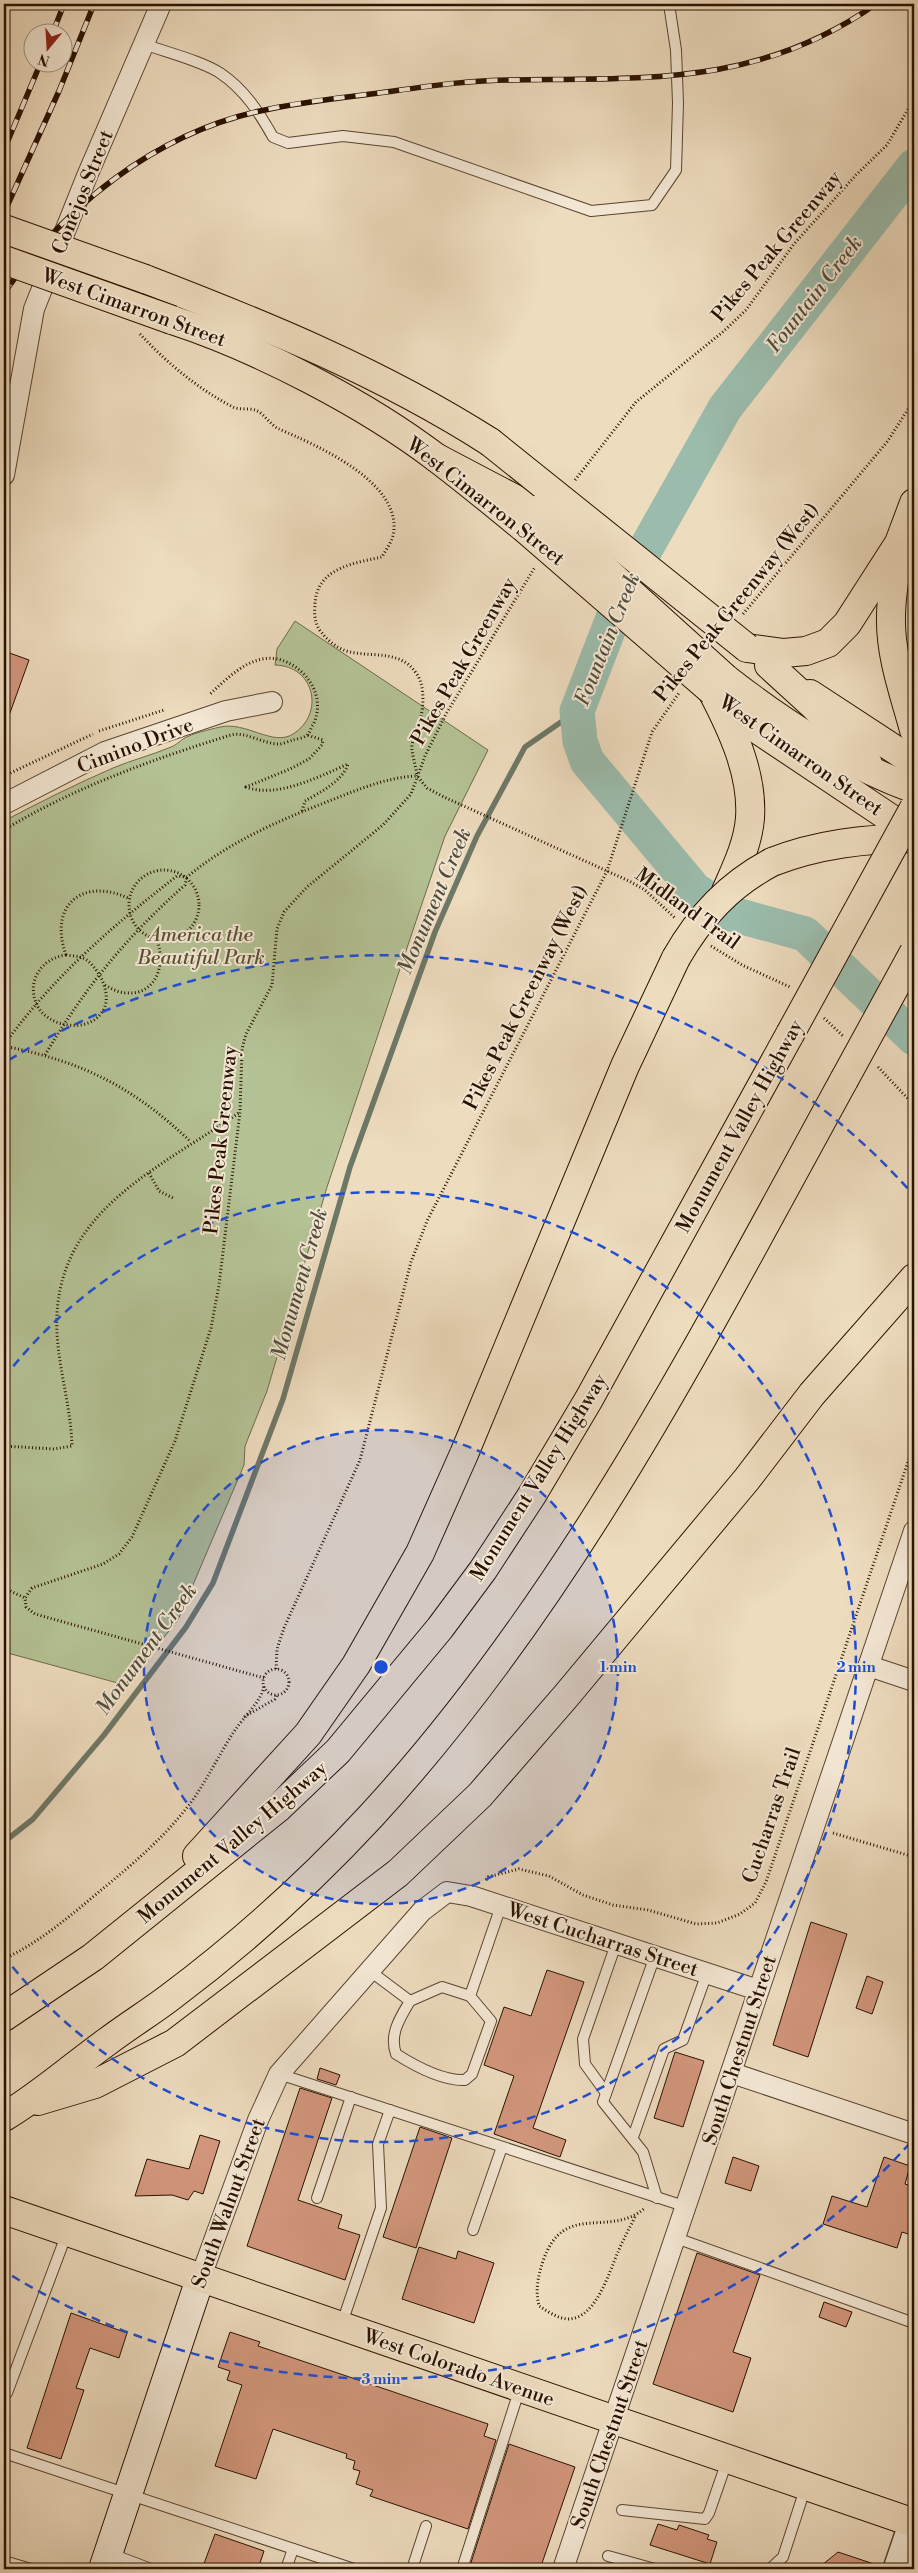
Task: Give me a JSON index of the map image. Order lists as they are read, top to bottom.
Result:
{
  "streets": {
    "main road": [
      "West Cimarron Street",
      "Monument Valley Highway",
      "South Walnut Street",
      "West Colorado Avenue"
    ],
    "street": [
      "Conejos Street",
      "Cimino Drive",
      "West Cucharras Street",
      "South Chestnut Street"
    ],
    "path": [
      "Pikes Peak Greenway",
      "Pikes Peak Greenway (West)",
      "Midland Trail",
      "Cucharras Trail"
    ]
  },
  "crossings": [
    ["Pikes Peak Greenway", "Midland Trail"],
    ["Pikes Peak Greenway (West)", "Midland Trail"],
    ["Cucharras Trail", "West Cucharras Street"],
    ["West Cucharras Street", "South Chestnut Street"],
    ["West Cucharras Street", "South Walnut Street"],
    ["South Chestnut Street", "West Colorado Avenue"],
    ["South Walnut Street", "West Colorado Avenue"]
  ],
  "water": ["Fountain Creek", "Monument Creek"],
  "parks": ["America the Beautiful Park"],
  "north": "bottom",
  "rings": ["1 min", "2 min", "3 min"]
}
